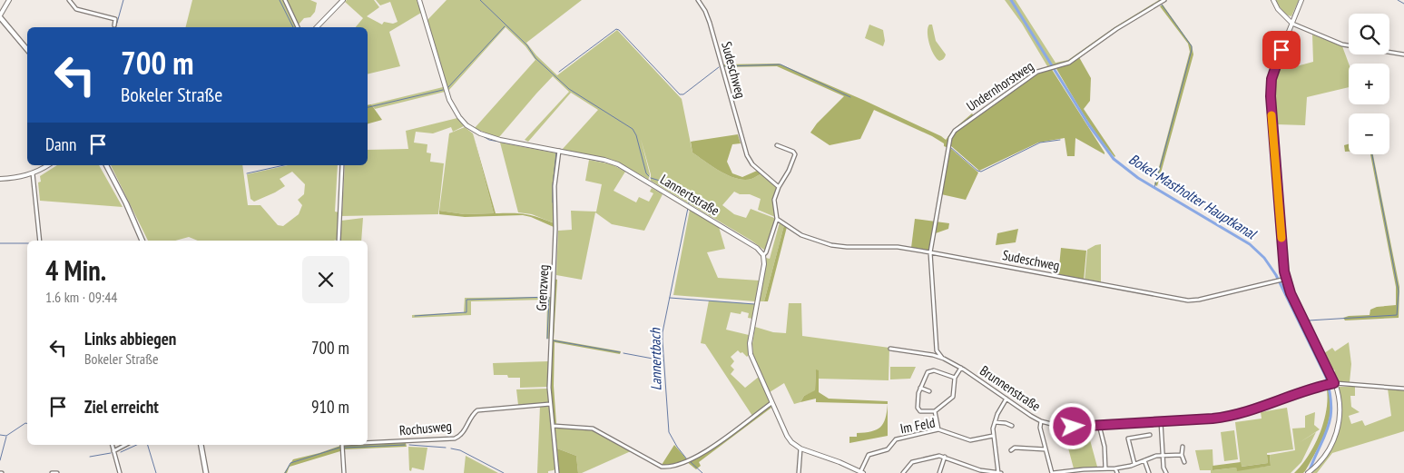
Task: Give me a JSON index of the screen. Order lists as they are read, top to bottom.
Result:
{
  "streets": {
    "street": [
      "Sudeschweg",
      "Undernhorstweg",
      "Lannertstraße",
      "Grenzweg",
      "Brunnenstraße",
      "Im Feld",
      "Rochusweg"
    ]
  },
  "crossings": [
    ["Sudeschweg", "Undernhorstweg"],
    ["Lannertstraße", "Grenzweg"],
    ["Grenzweg", "Rochusweg"]
  ],
  "water": ["Bokel-Mastholter Hauptkanal", "Lannertbach"],
  "page": {
    "map_buttons": ["+", "−"],
    "turn": ["700 m", "Bokeler Straße"],
    "then": "Dann",
    "heading": ["4 Min.", "1.6 km · 09:44"],
    "list": [
      {
        "name": "Links abbiegen",
        "note": "Bokeler Straße",
        "value": "700 m"
      },
      {
        "name": "Ziel erreicht",
        "value": "910 m"
      }
    ]
  }
}
